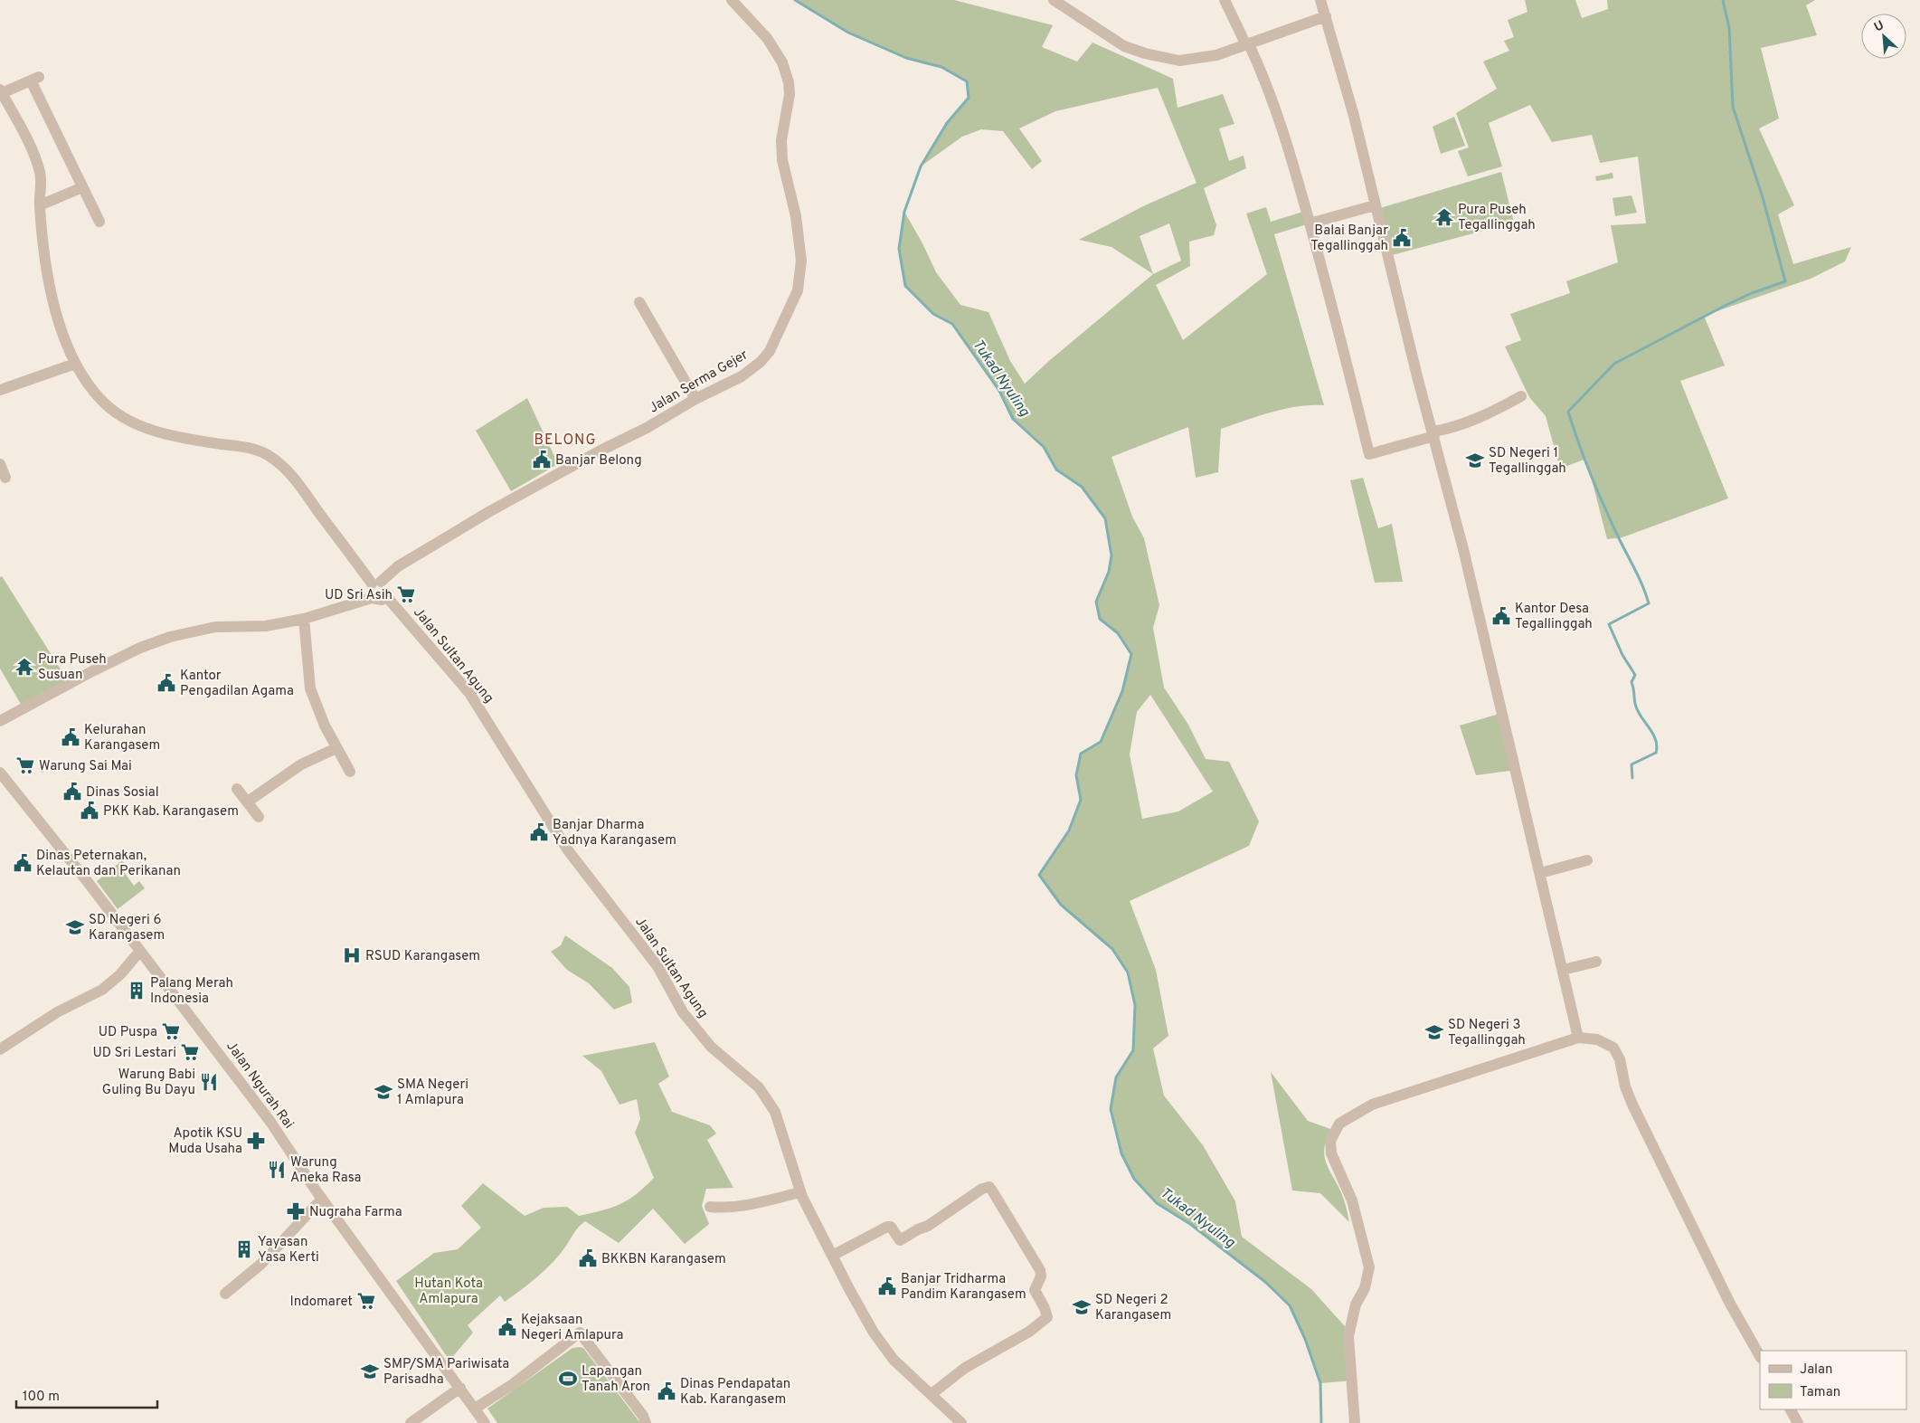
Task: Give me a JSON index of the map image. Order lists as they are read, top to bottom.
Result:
{
  "streets": {
    "street": ["Jalan Serma Gejer", "Jalan Sultan Agung", "Jalan Ngurah Rai"]
  },
  "crossings": [
    ["Jalan Serma Gejer", "Jalan Sultan Agung"]
  ],
  "districts": ["BELONG"],
  "water": ["Tukad Nyuling"],
  "parks": ["Hutan Kota Amlapura"],
  "places": {
    "temple": ["Pura Puseh Tegallinggah", "Pura Puseh Susuan"],
    "public building": [
      "Balai Banjar Tegallinggah",
      "Banjar Belong",
      "Kantor Desa Tegallinggah",
      "Kantor Pengadilan Agama",
      "Kelurahan Karangasem",
      "Dinas Sosial",
      "PKK Kab. Karangasem",
      "Banjar Dharma Yadnya Karangasem",
      "Dinas Peternakan, Kelautan dan Perikanan",
      "BKKBN Karangasem",
      "Banjar Tridharma Pandim Karangasem",
      "Kejaksaan Negeri Amlapura",
      "Dinas Pendapatan Kab. Karangasem"
    ],
    "school or university": [
      "SD Negeri 1 Tegallinggah",
      "SD Negeri 6 Karangasem",
      "SD Negeri 3 Tegallinggah",
      "SMA Negeri 1 Amlapura",
      "SD Negeri 2 Karangasem",
      "SMP/SMA Pariwisata Parisadha"
    ],
    "supermarket": [
      "UD Sri Asih",
      "Warung Sai Mai",
      "UD Puspa",
      "UD Sri Lestari",
      "Indomaret"
    ],
    "hospital": ["RSUD Karangasem"],
    "building": ["Palang Merah Indonesia", "Yayasan Yasa Kerti"],
    "restaurant": ["Warung Babi Guling Bu Dayu", "Warung Aneka Rasa"],
    "pharmacy": ["Apotik KSU Muda Usaha", "Nugraha Farma"],
    "sports": ["Lapangan Tanah Aron"]
  },
  "legend": ["Jalan", "Taman"],
  "scale_bar": "100 m",
  "north": "top left"
}
